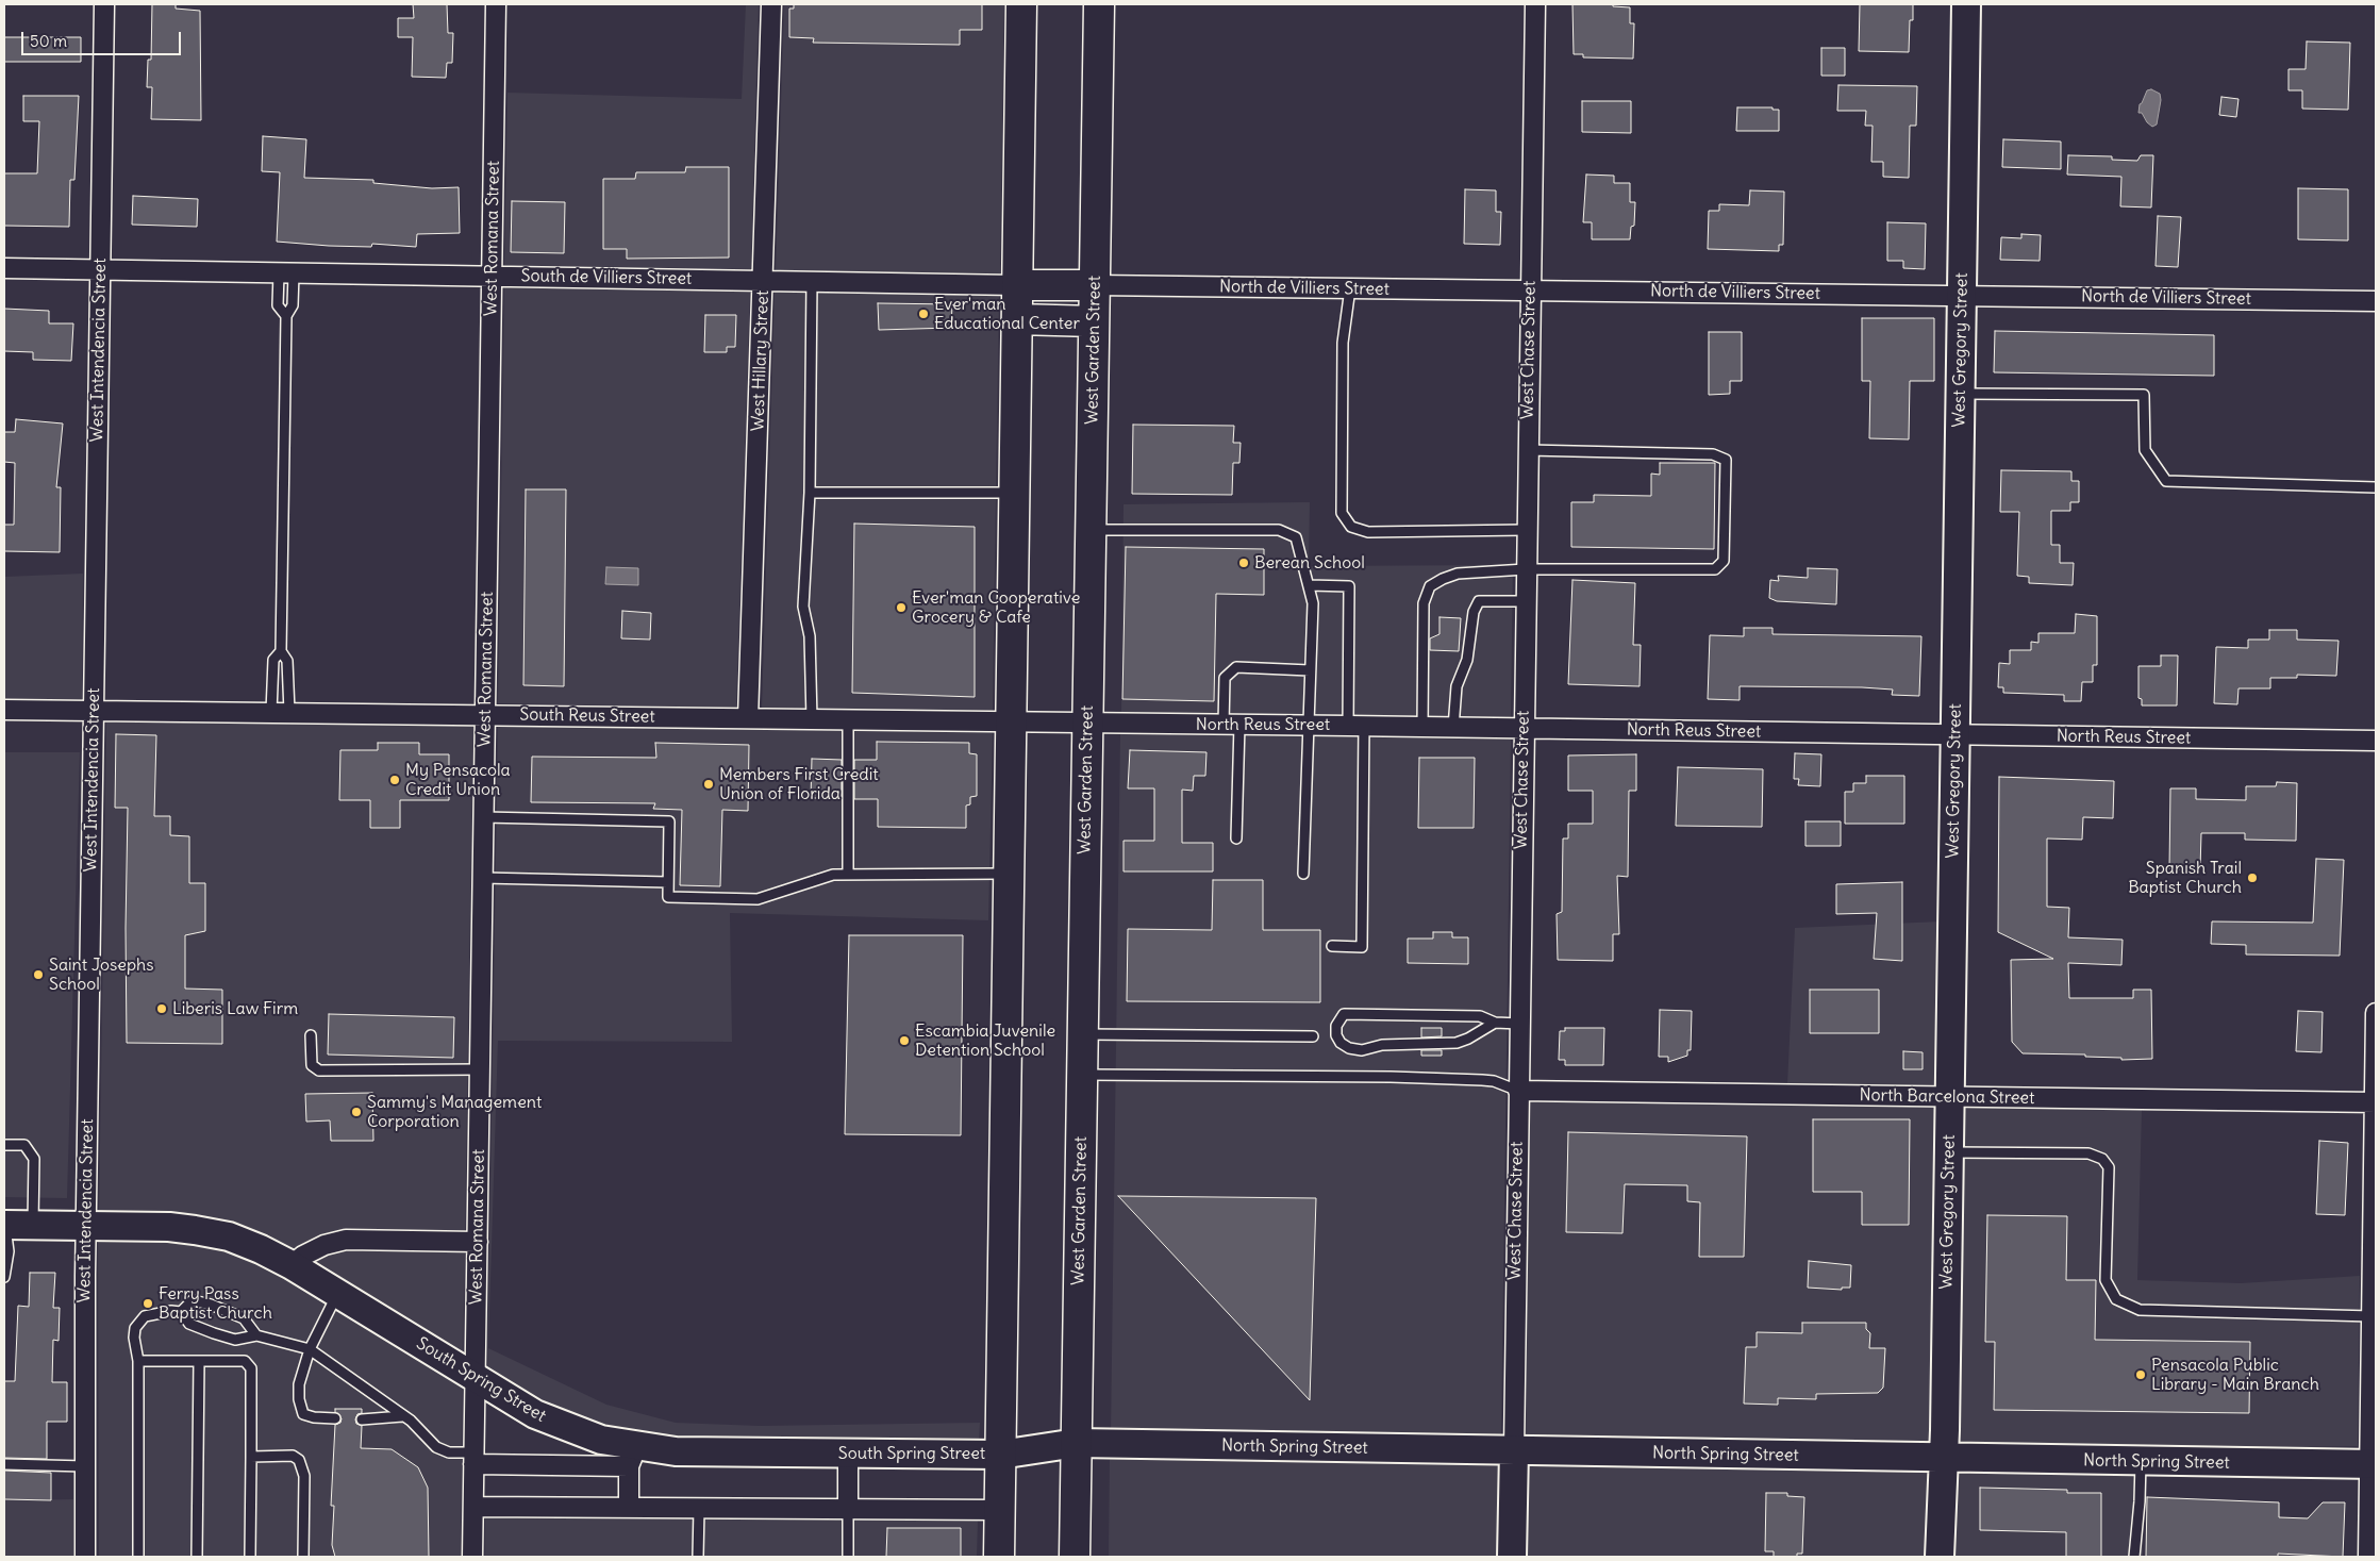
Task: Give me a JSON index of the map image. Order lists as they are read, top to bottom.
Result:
{
  "streets": {
    "main road": ["West Garden Street"],
    "street": [
      "West Romana Street",
      "South de Villiers Street",
      "North de Villiers Street",
      "West Intendencia Street",
      "West Chase Street",
      "West Gregory Street",
      "West Hillary Street",
      "South Reus Street",
      "North Reus Street",
      "North Barcelona Street",
      "South Spring Street",
      "North Spring Street"
    ]
  },
  "crossings": [
    ["West Romana Street", "South de Villiers Street"],
    ["West Romana Street", "South Reus Street"],
    ["West Romana Street", "South Spring Street"],
    ["South de Villiers Street", "West Intendencia Street"],
    ["South de Villiers Street", "West Hillary Street"],
    ["North de Villiers Street", "West Garden Street"],
    ["North de Villiers Street", "West Chase Street"],
    ["North de Villiers Street", "West Gregory Street"],
    ["West Intendencia Street", "South Reus Street"],
    ["West Intendencia Street", "South Spring Street"],
    ["West Garden Street", "North Reus Street"],
    ["West Garden Street", "South Spring Street"],
    ["West Garden Street", "North Spring Street"],
    ["West Chase Street", "North Reus Street"],
    ["West Chase Street", "North Barcelona Street"],
    ["West Chase Street", "North Spring Street"],
    ["West Gregory Street", "North Reus Street"],
    ["West Gregory Street", "North Barcelona Street"],
    ["West Gregory Street", "North Spring Street"],
    ["West Hillary Street", "South Reus Street"],
    ["South Reus Street", "North Reus Street"],
    ["South Spring Street", "North Spring Street"]
  ],
  "places": [
    "Ever'man Educational Center",
    "Berean School",
    "Ever'man Cooperative Grocery & Cafe",
    "My Pensacola Credit Union",
    "Members First Credit Union of Florida",
    "Spanish Trail Baptist Church",
    "Saint Josephs School",
    "Liberis Law Firm",
    "Escambia Juvenile Detention School",
    "Sammy's Management Corporation",
    "Ferry Pass Baptist Church",
    "Pensacola Public Library - Main Branch"
  ],
  "scale_bar": "50 m"
}
